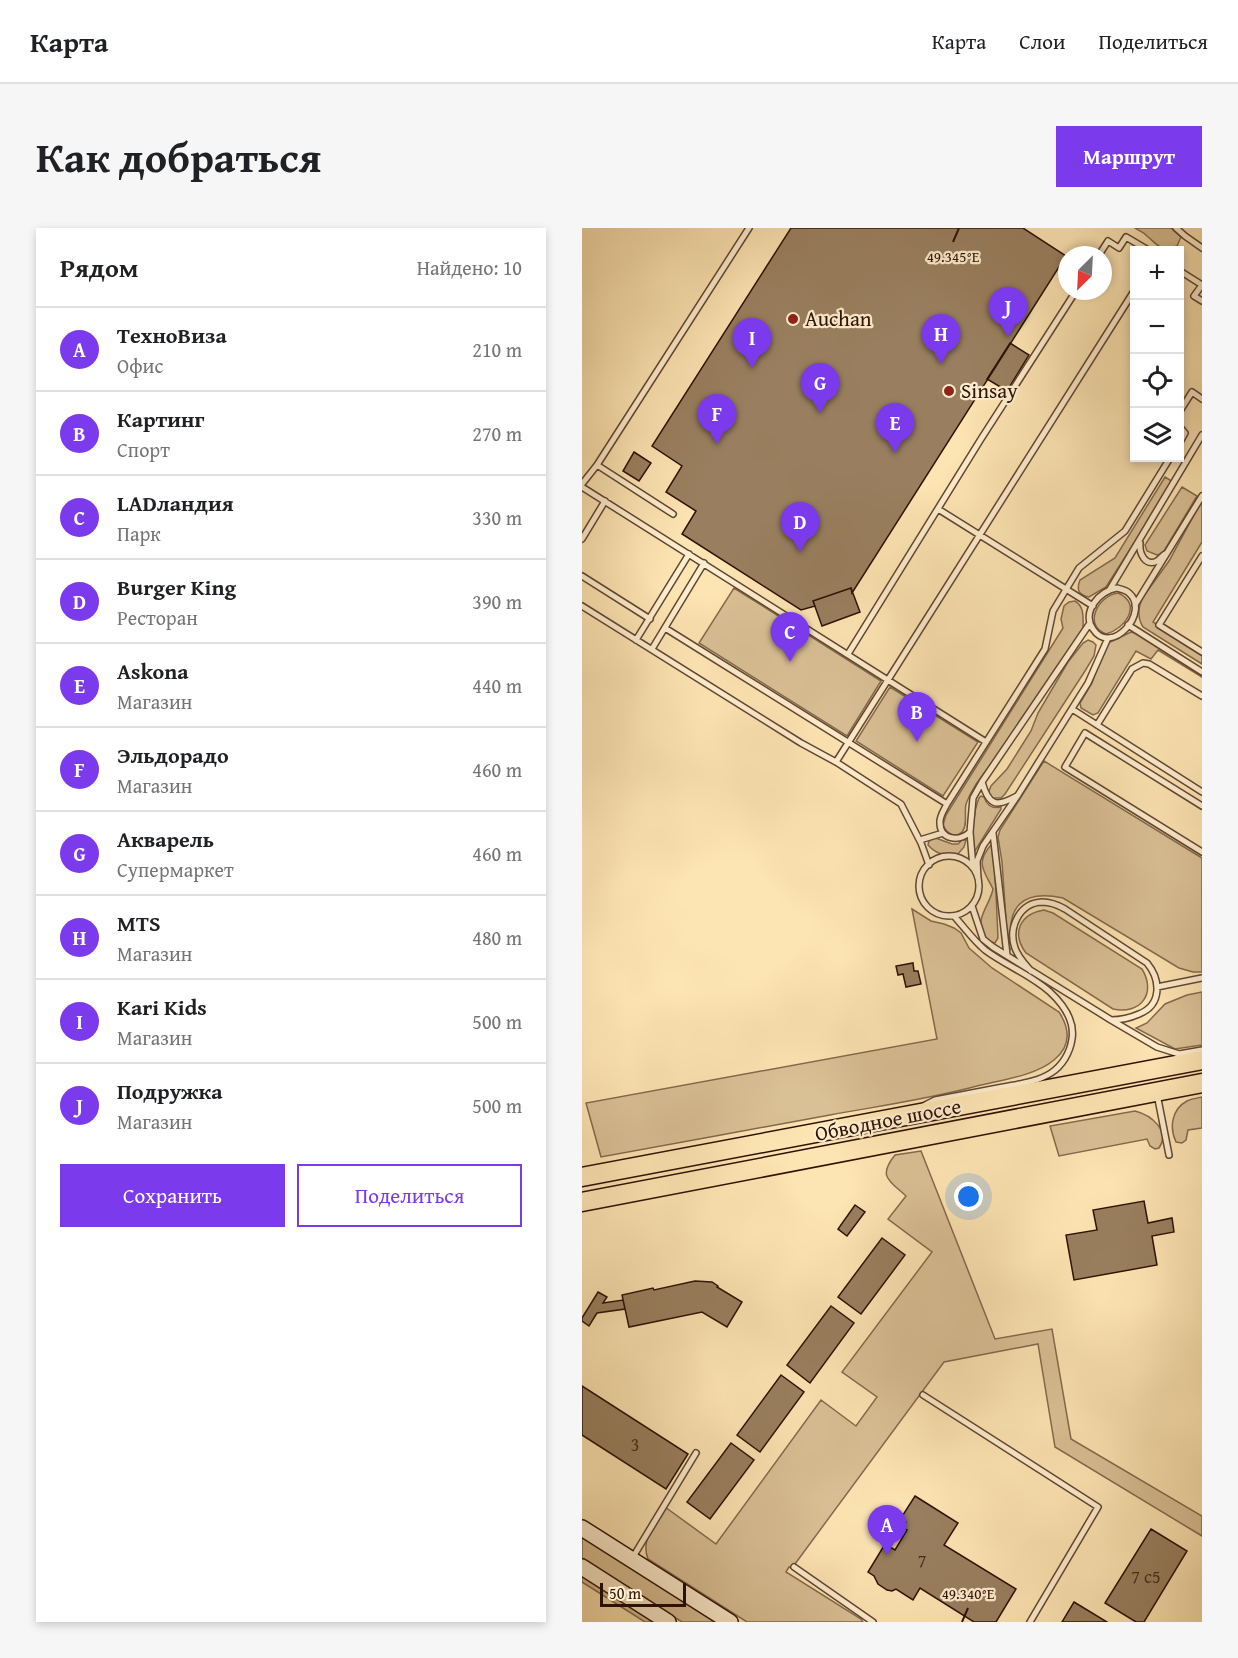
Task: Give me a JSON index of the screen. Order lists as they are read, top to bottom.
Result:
{
  "streets": {
    "main road": ["Обводное шоссе"]
  },
  "places": ["Auchan", "Sinsay"],
  "house_numbers": ["3", "7", "7 с5"],
  "scale_bar": "50 m",
  "north": "bottom left",
  "page": {
    "header": "Карта",
    "nav": ["Карта", "Слои", "Поделиться"],
    "title": "Как добраться",
    "buttons": [
      "Маршрут",
      ["Сохранить", "Поделиться"]
    ],
    "heading": ["Рядом", "Найдено: 10"],
    "map_buttons": ["+", "−"],
    "pins": [
      "J",
      "H",
      "I",
      "G",
      "F",
      "E",
      "D",
      "C",
      "B",
      "A"
    ],
    "list": [
      {
        "mark": "A",
        "name": "ТехноВиза",
        "note": "Офис",
        "value": "210 m"
      },
      {
        "mark": "B",
        "name": "Картинг",
        "note": "Спорт",
        "value": "270 m"
      },
      {
        "mark": "C",
        "name": "LADландия",
        "note": "Парк",
        "value": "330 m"
      },
      {
        "mark": "D",
        "name": "Burger King",
        "note": "Ресторан",
        "value": "390 m"
      },
      {
        "mark": "E",
        "name": "Askona",
        "note": "Магазин",
        "value": "440 m"
      },
      {
        "mark": "F",
        "name": "Эльдорадо",
        "note": "Магазин",
        "value": "460 m"
      },
      {
        "mark": "G",
        "name": "Акварель",
        "note": "Супермаркет",
        "value": "460 m"
      },
      {
        "mark": "H",
        "name": "MTS",
        "note": "Магазин",
        "value": "480 m"
      },
      {
        "mark": "I",
        "name": "Kari Kids",
        "note": "Магазин",
        "value": "500 m"
      },
      {
        "mark": "J",
        "name": "Подружка",
        "note": "Магазин",
        "value": "500 m"
      }
    ],
    "scale": "50 m"
  },
  "coordinates": ["49.345°E", "49.340°E"]
}
